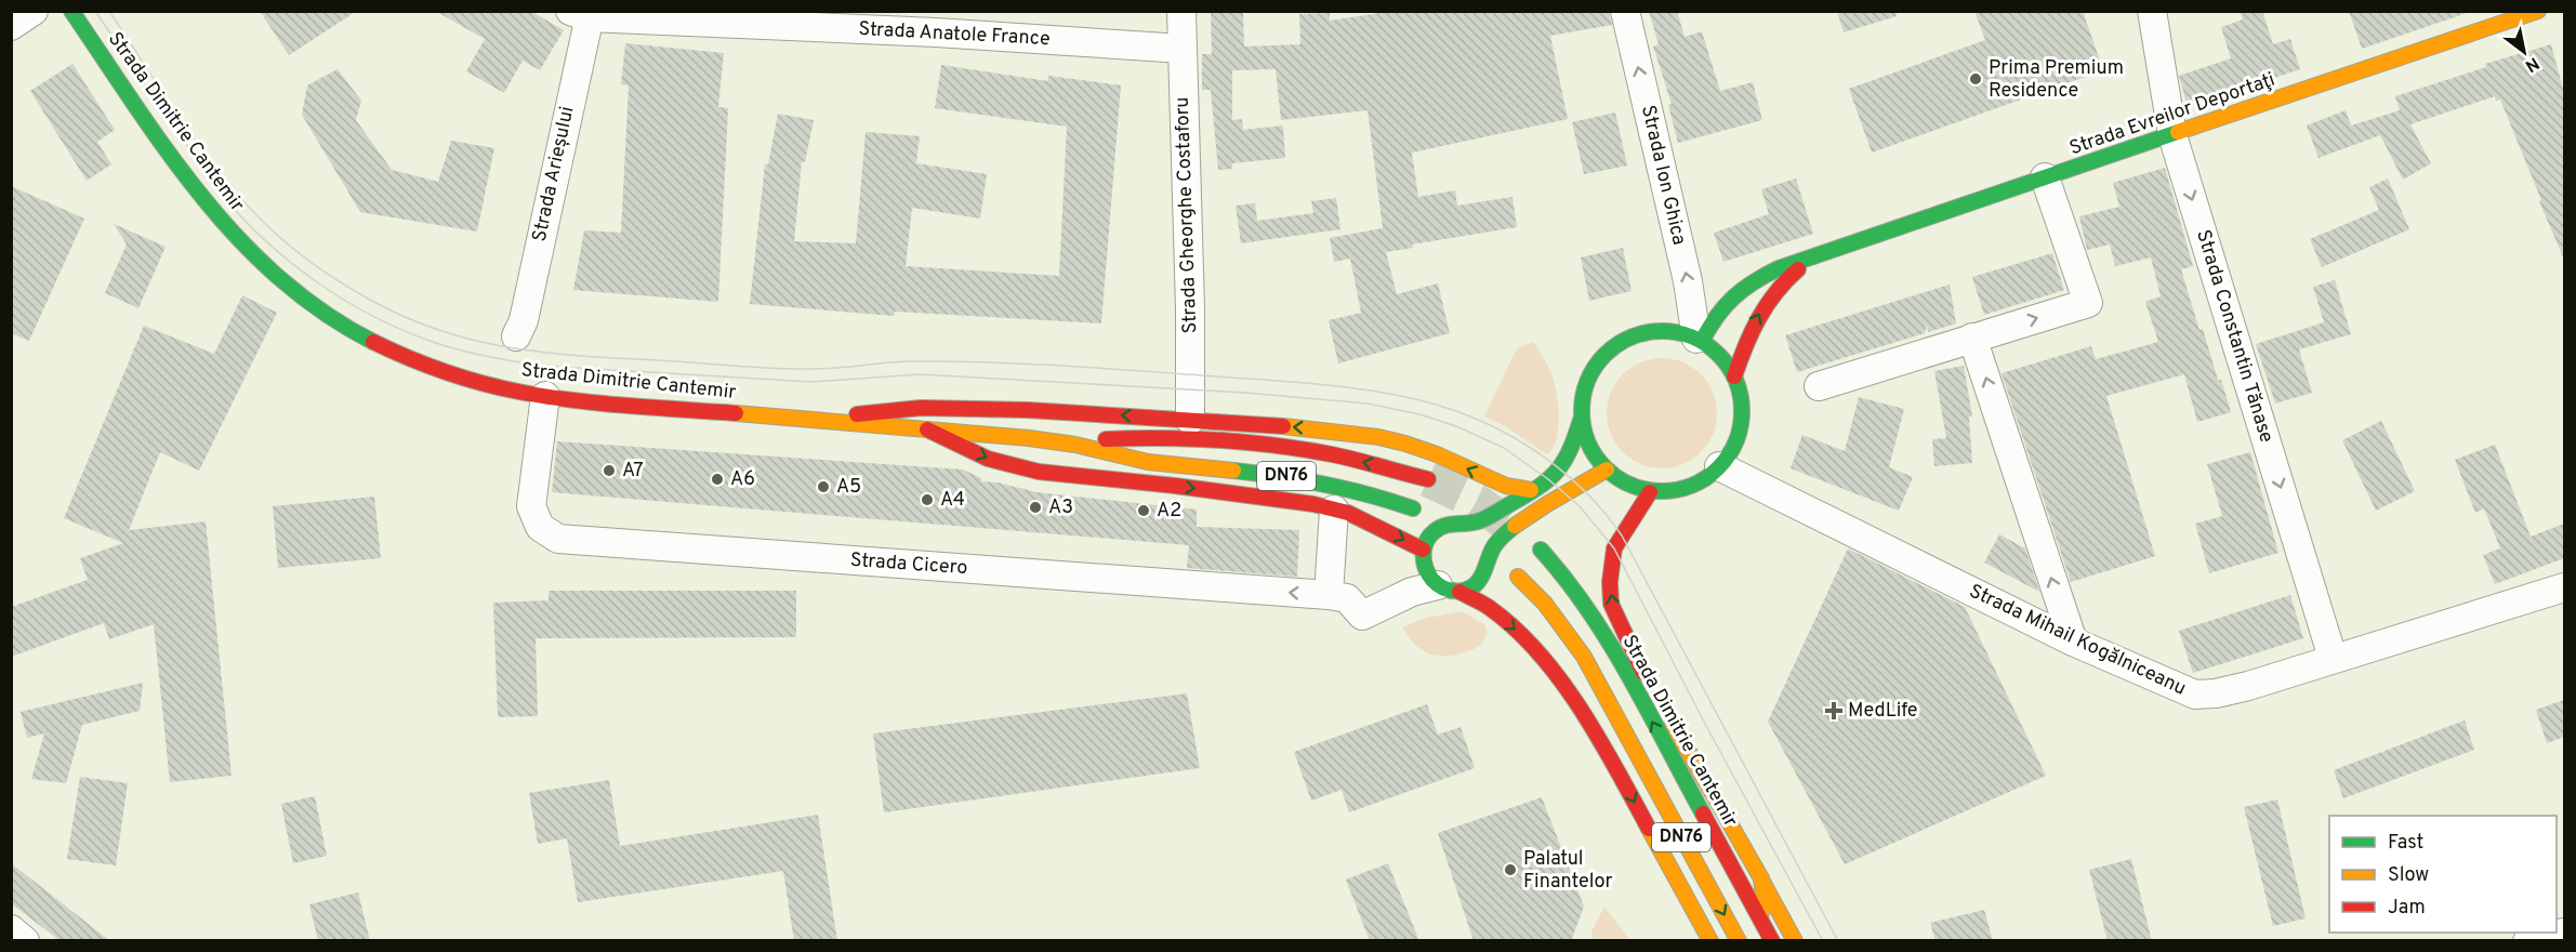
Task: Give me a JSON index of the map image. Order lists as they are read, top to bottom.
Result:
{
  "streets": {
    "main road": ["Strada Evreilor Deportaţi", "Strada Dimitrie Cantemir", "DN76"],
    "street": [
      "Strada Anatole France",
      "Strada Arieșului",
      "Strada Ion Ghica",
      "Strada Gheorghe Costaforu",
      "Strada Constantin Tănase",
      "Strada Cicero",
      "Strada Mihail Kogălniceanu"
    ]
  },
  "crossings": [
    ["Strada Anatole France", "Strada Arieșului"],
    ["Strada Anatole France", "Strada Gheorghe Costaforu"],
    ["Strada Evreilor Deportaţi", "Strada Ion Ghica"],
    ["Strada Evreilor Deportaţi", "Strada Constantin Tănase"],
    ["Strada Evreilor Deportaţi", "Strada Mihail Kogălniceanu"],
    ["Strada Dimitrie Cantemir", "Strada Cicero"],
    ["Strada Ion Ghica", "Strada Mihail Kogălniceanu"],
    ["Strada Constantin Tănase", "Strada Mihail Kogălniceanu"]
  ],
  "one_way": ["Strada Ion Ghica", "Strada Cicero"],
  "places": {
    "other": [
      "Prima Premium Residence",
      "A7",
      "A6",
      "A5",
      "A4",
      "A3",
      "A2",
      "Palatul Finantelor"
    ],
    "health": ["MedLife"]
  },
  "legend": ["Fast", "Slow", "Jam"],
  "north": "bottom right"
}
